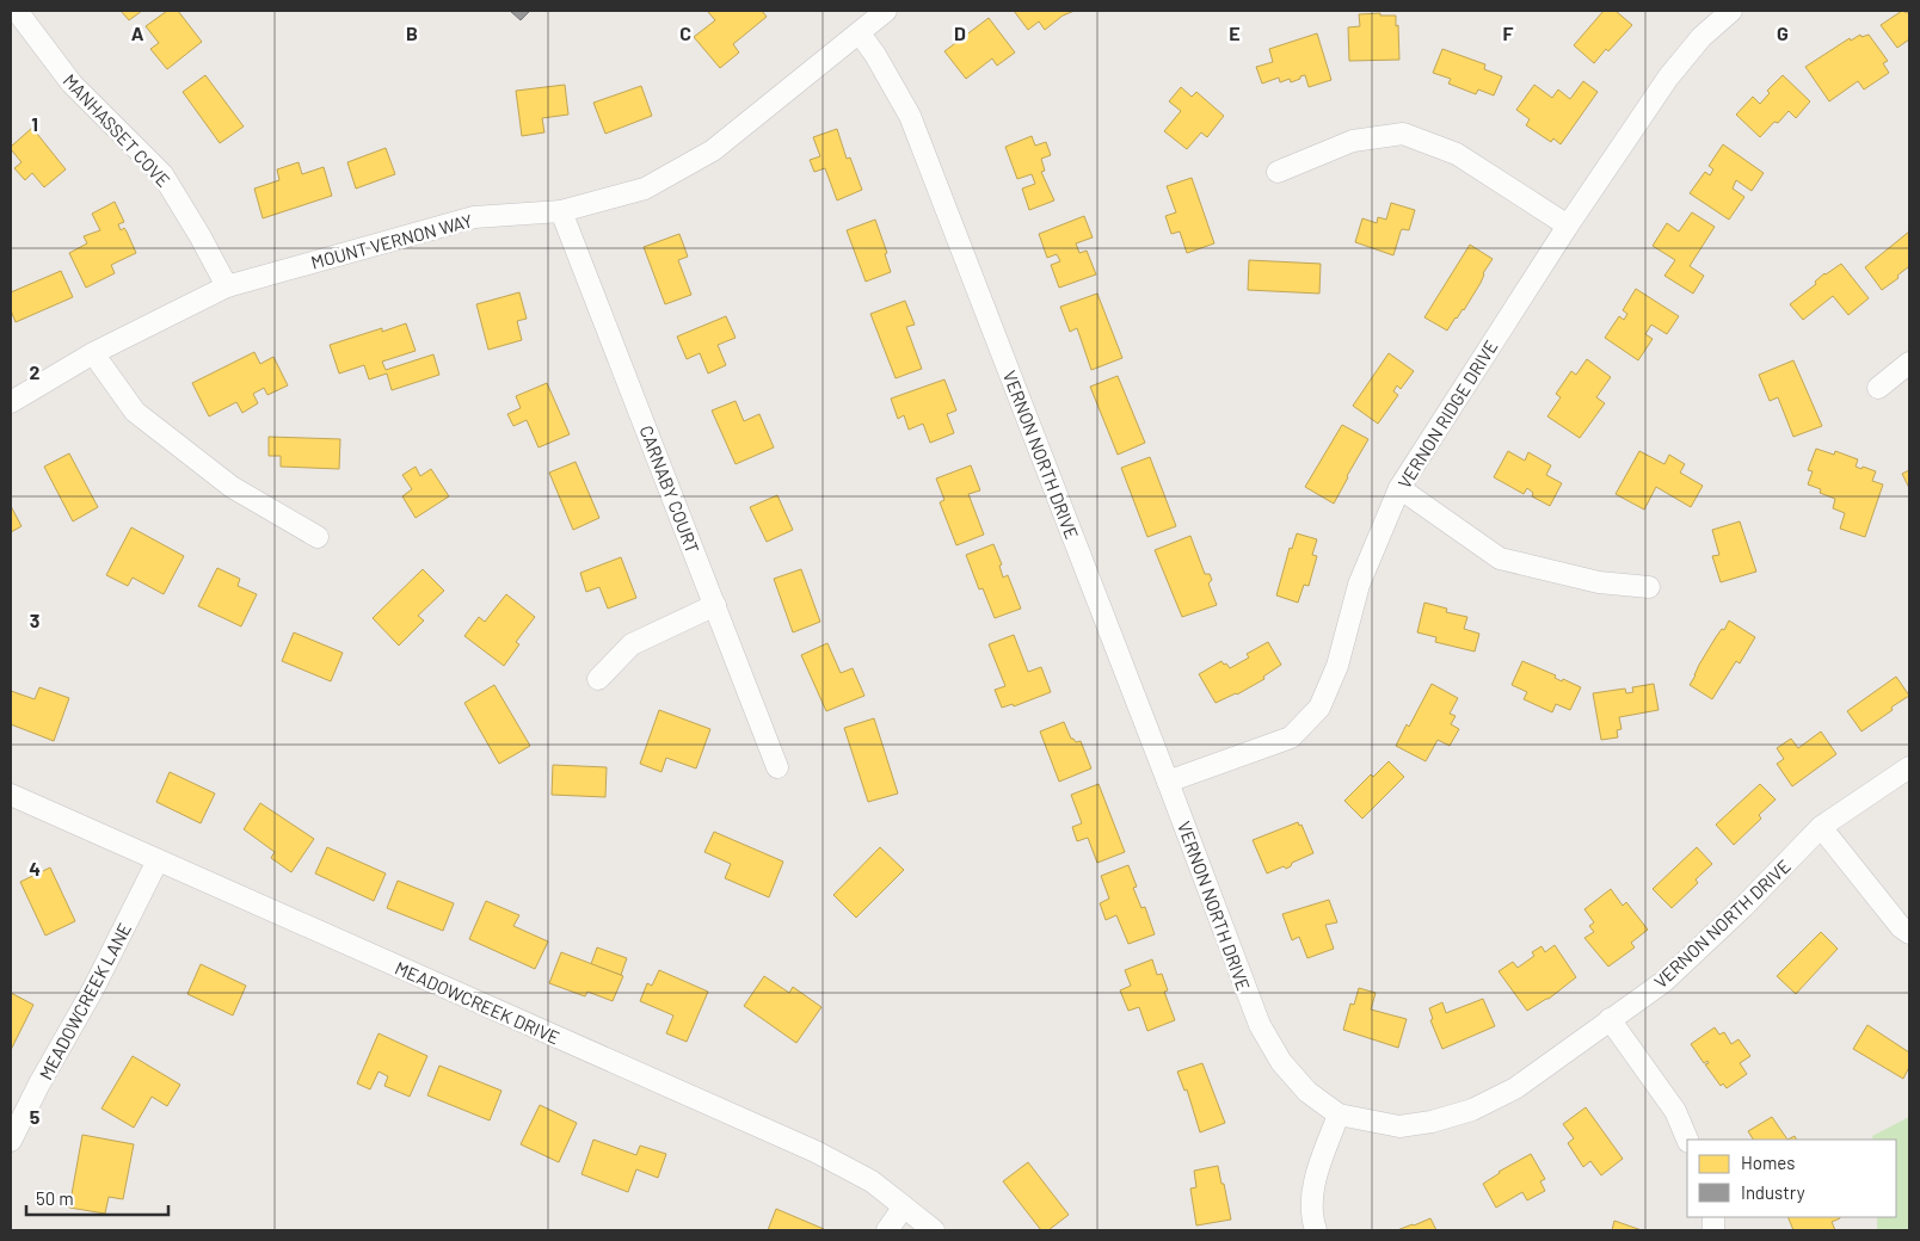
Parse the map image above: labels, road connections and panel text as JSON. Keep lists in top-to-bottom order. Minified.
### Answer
{"streets":{"street":["MANHASSET COVE","MOUNT VERNON WAY","VERNON RIDGE DRIVE","VERNON NORTH DRIVE","CARNABY COURT","MEADOWCREEK LANE","MEADOWCREEK DRIVE"]},"crossings":[["MANHASSET COVE","MOUNT VERNON WAY"],["MOUNT VERNON WAY","VERNON NORTH DRIVE"],["MOUNT VERNON WAY","CARNABY COURT"],["VERNON RIDGE DRIVE","VERNON NORTH DRIVE"],["MEADOWCREEK LANE","MEADOWCREEK DRIVE"]],"legend":["Homes","Industry"],"scale_bar":"50 m","grid":{"columns":["A","B","C","D","E","F","G"],"rows":["1","2","3","4","5"]}}
